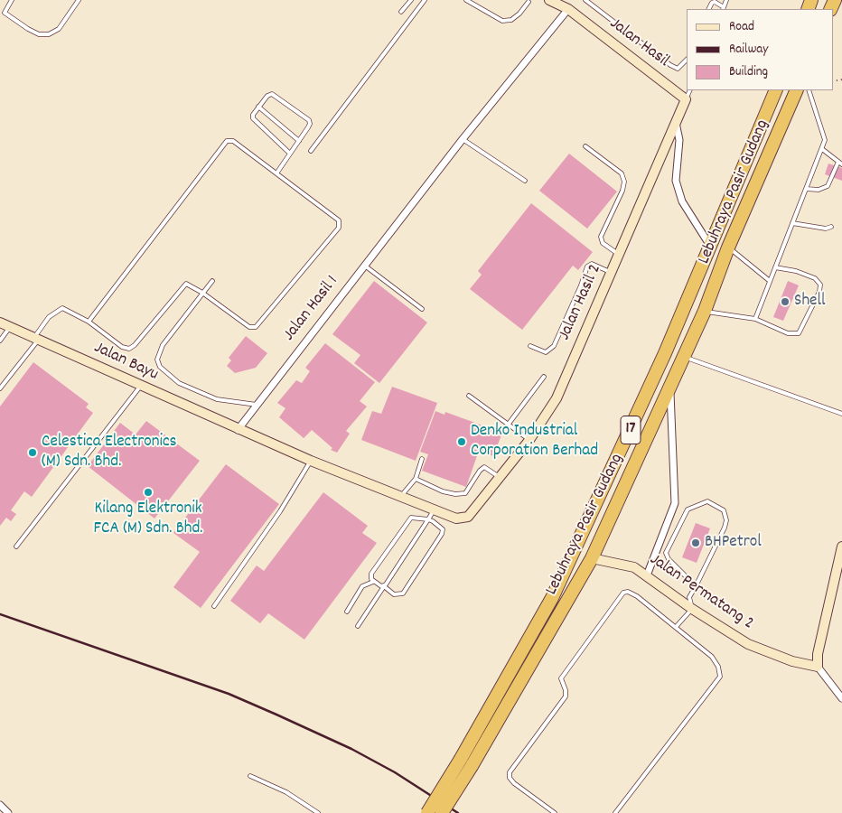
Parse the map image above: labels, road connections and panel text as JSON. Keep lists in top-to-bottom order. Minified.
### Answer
{"streets":{"highway":["Lebuhraya Pasir Gudang","17"],"street":["Jalan Hasil","Jalan Hasil 2","Jalan Hasil 1","Jalan Bayu","Jalan Permatang 2"]},"crossings":[["Jalan Hasil","Jalan Hasil 2"],["Jalan Hasil","Jalan Hasil 1"],["Lebuhraya Pasir Gudang","Jalan Permatang 2"],["Jalan Hasil 1","Jalan Bayu"]],"places":["Shell","Denko Industrial Corporation Berhad","Celestica Electronics (M) Sdn. Bhd.","Kilang Elektronik FCA (M) Sdn. Bhd.","BHPetrol"],"legend":["Road","Railway","Building"]}
